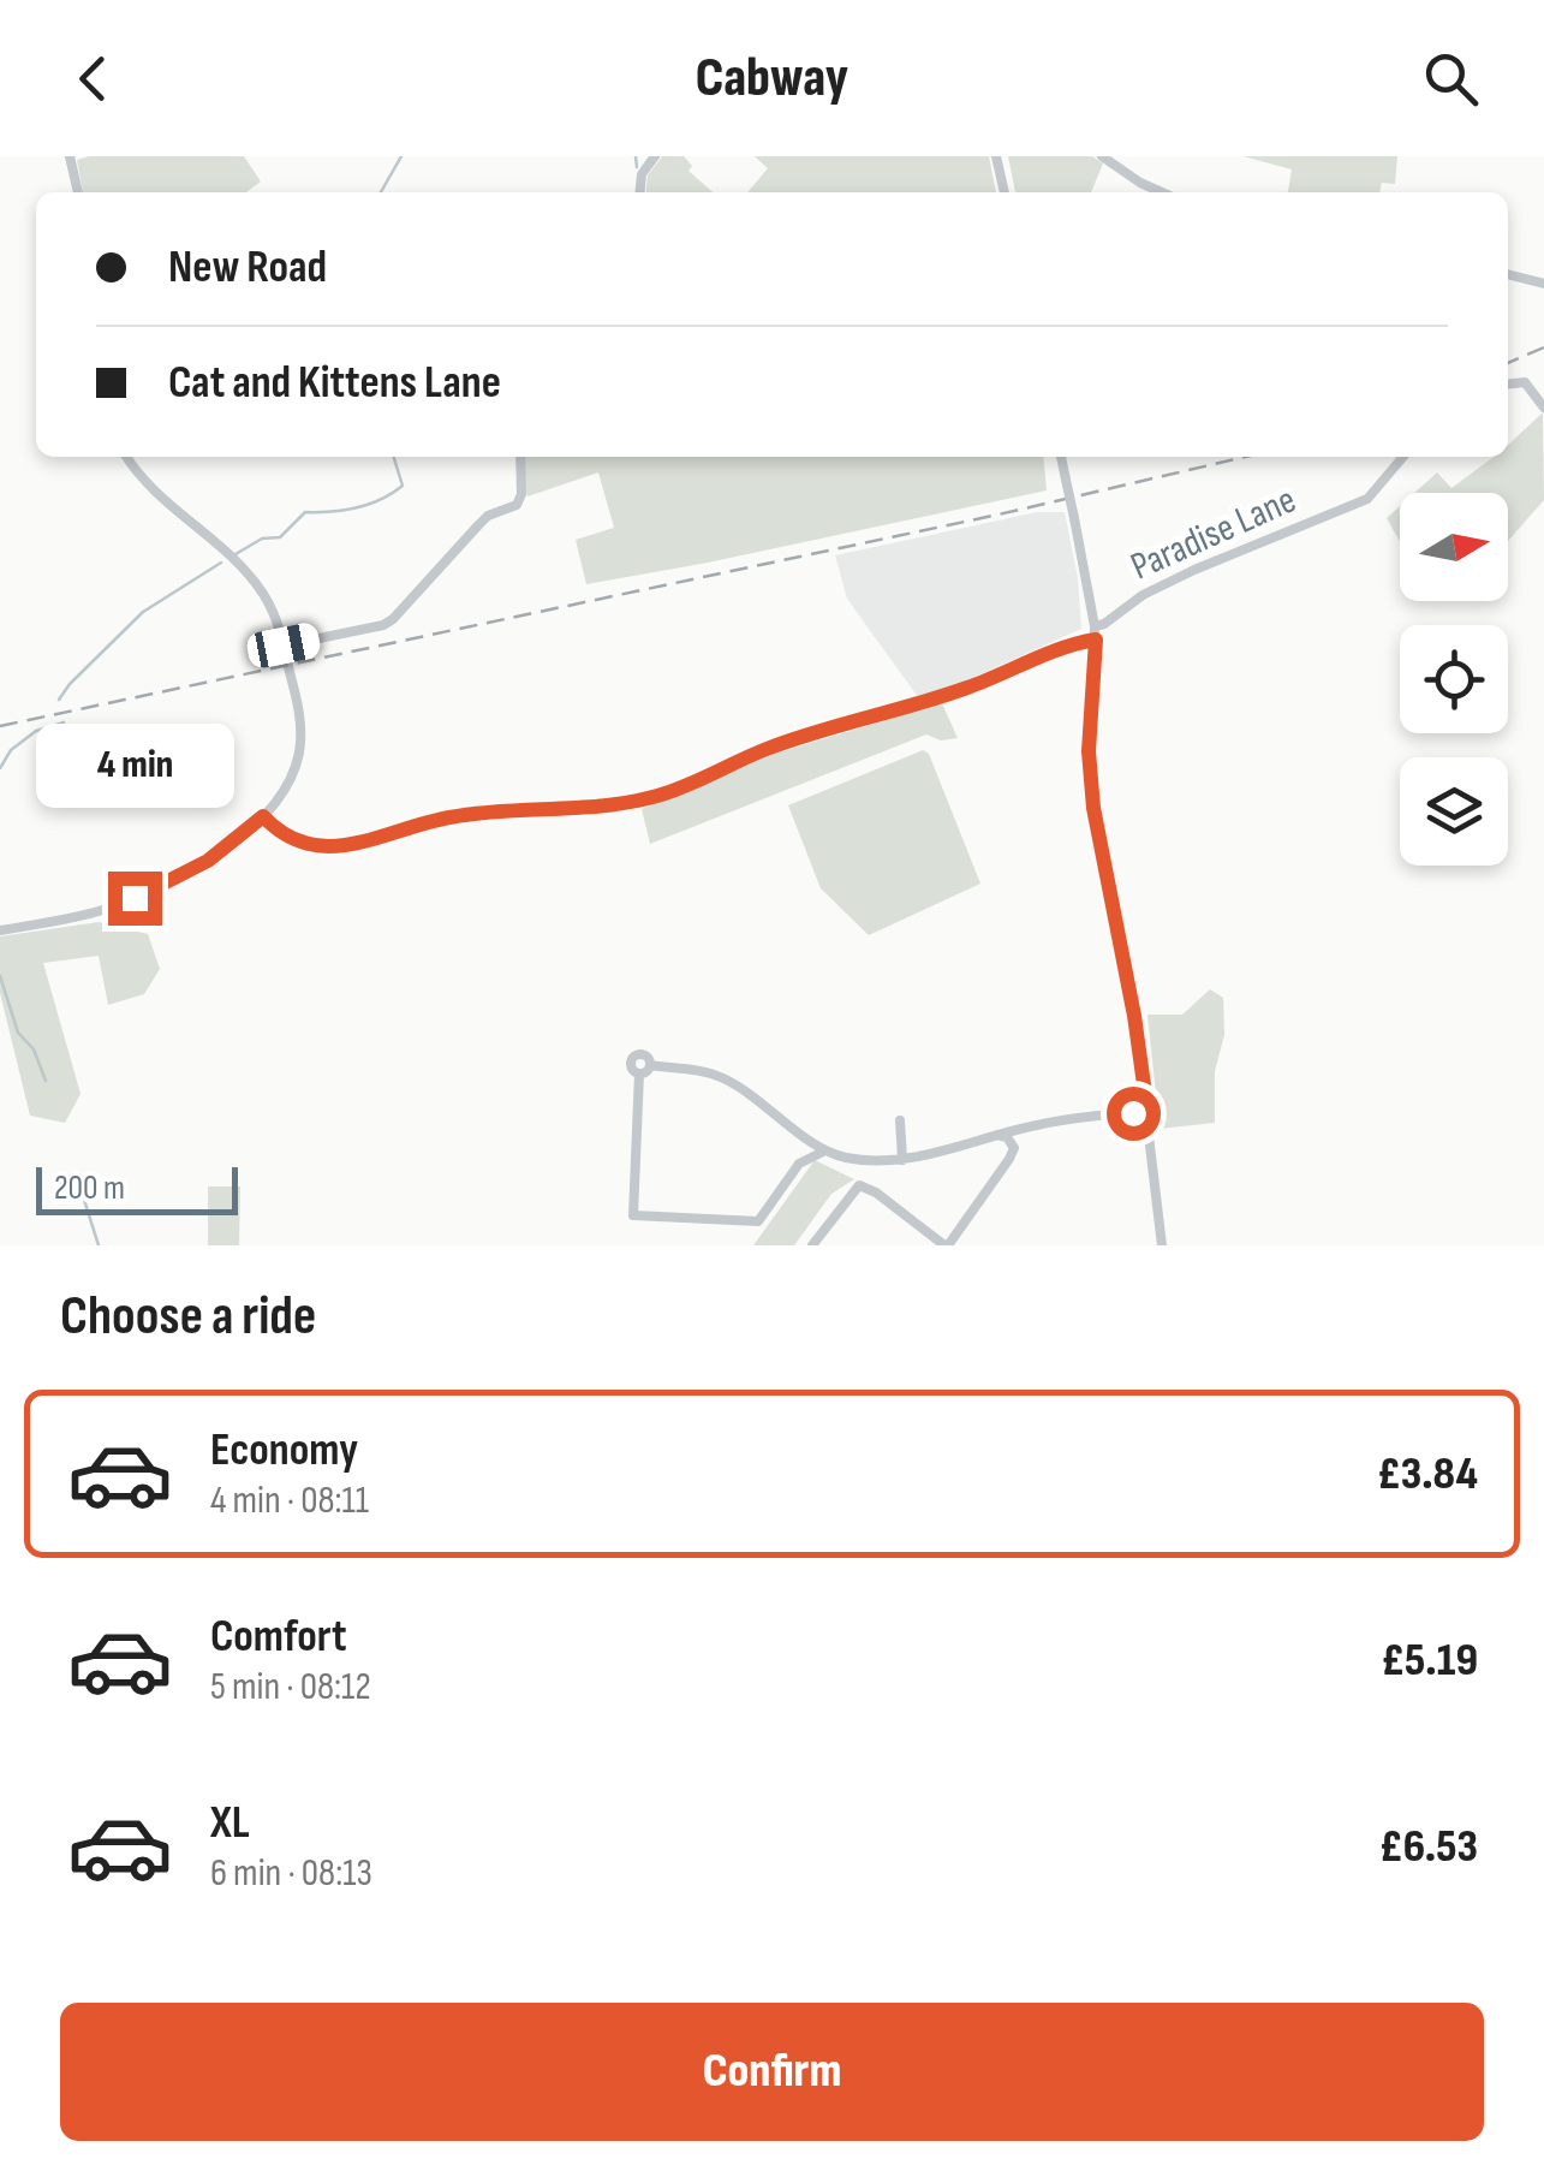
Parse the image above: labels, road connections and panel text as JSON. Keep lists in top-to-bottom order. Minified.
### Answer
{"streets":{"street":["Paradise Lane"]},"scale_bar":"200 m","north":"right","page":{"header":"Cabway","banner":["New Road","Cat and Kittens Lane"],"bubble":"4 min","scale":"200 m","heading":"Choose a ride","list":[{"name":"Economy","note":"4 min · 08:11","value":"£3.84"},{"name":"Comfort","note":"5 min · 08:12","value":"£5.19"},{"name":"XL","note":"6 min · 08:13","value":"£6.53"}],"buttons":"Confirm"}}
